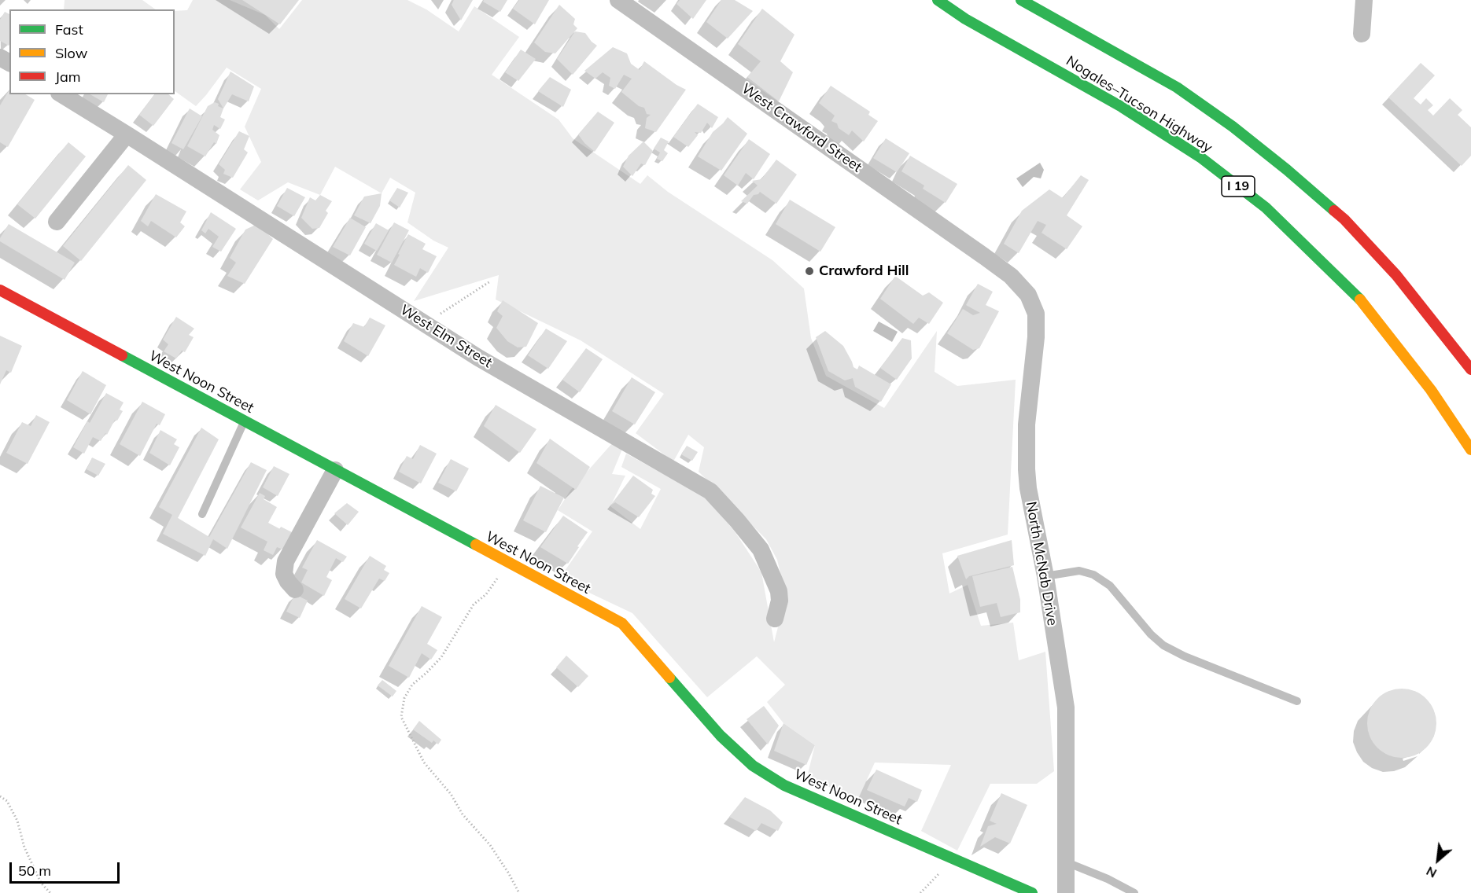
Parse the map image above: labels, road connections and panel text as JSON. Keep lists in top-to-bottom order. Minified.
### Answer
{"streets":{"main road":["Nogales–Tucson Highway","I 19","West Noon Street"],"street":["West Crawford Street","West Elm Street","North McNab Drive"]},"crossings":[["West Crawford Street","North McNab Drive"]],"places":["Crawford Hill"],"legend":["Fast","Slow","Jam"],"scale_bar":"50 m","north":"bottom left"}
